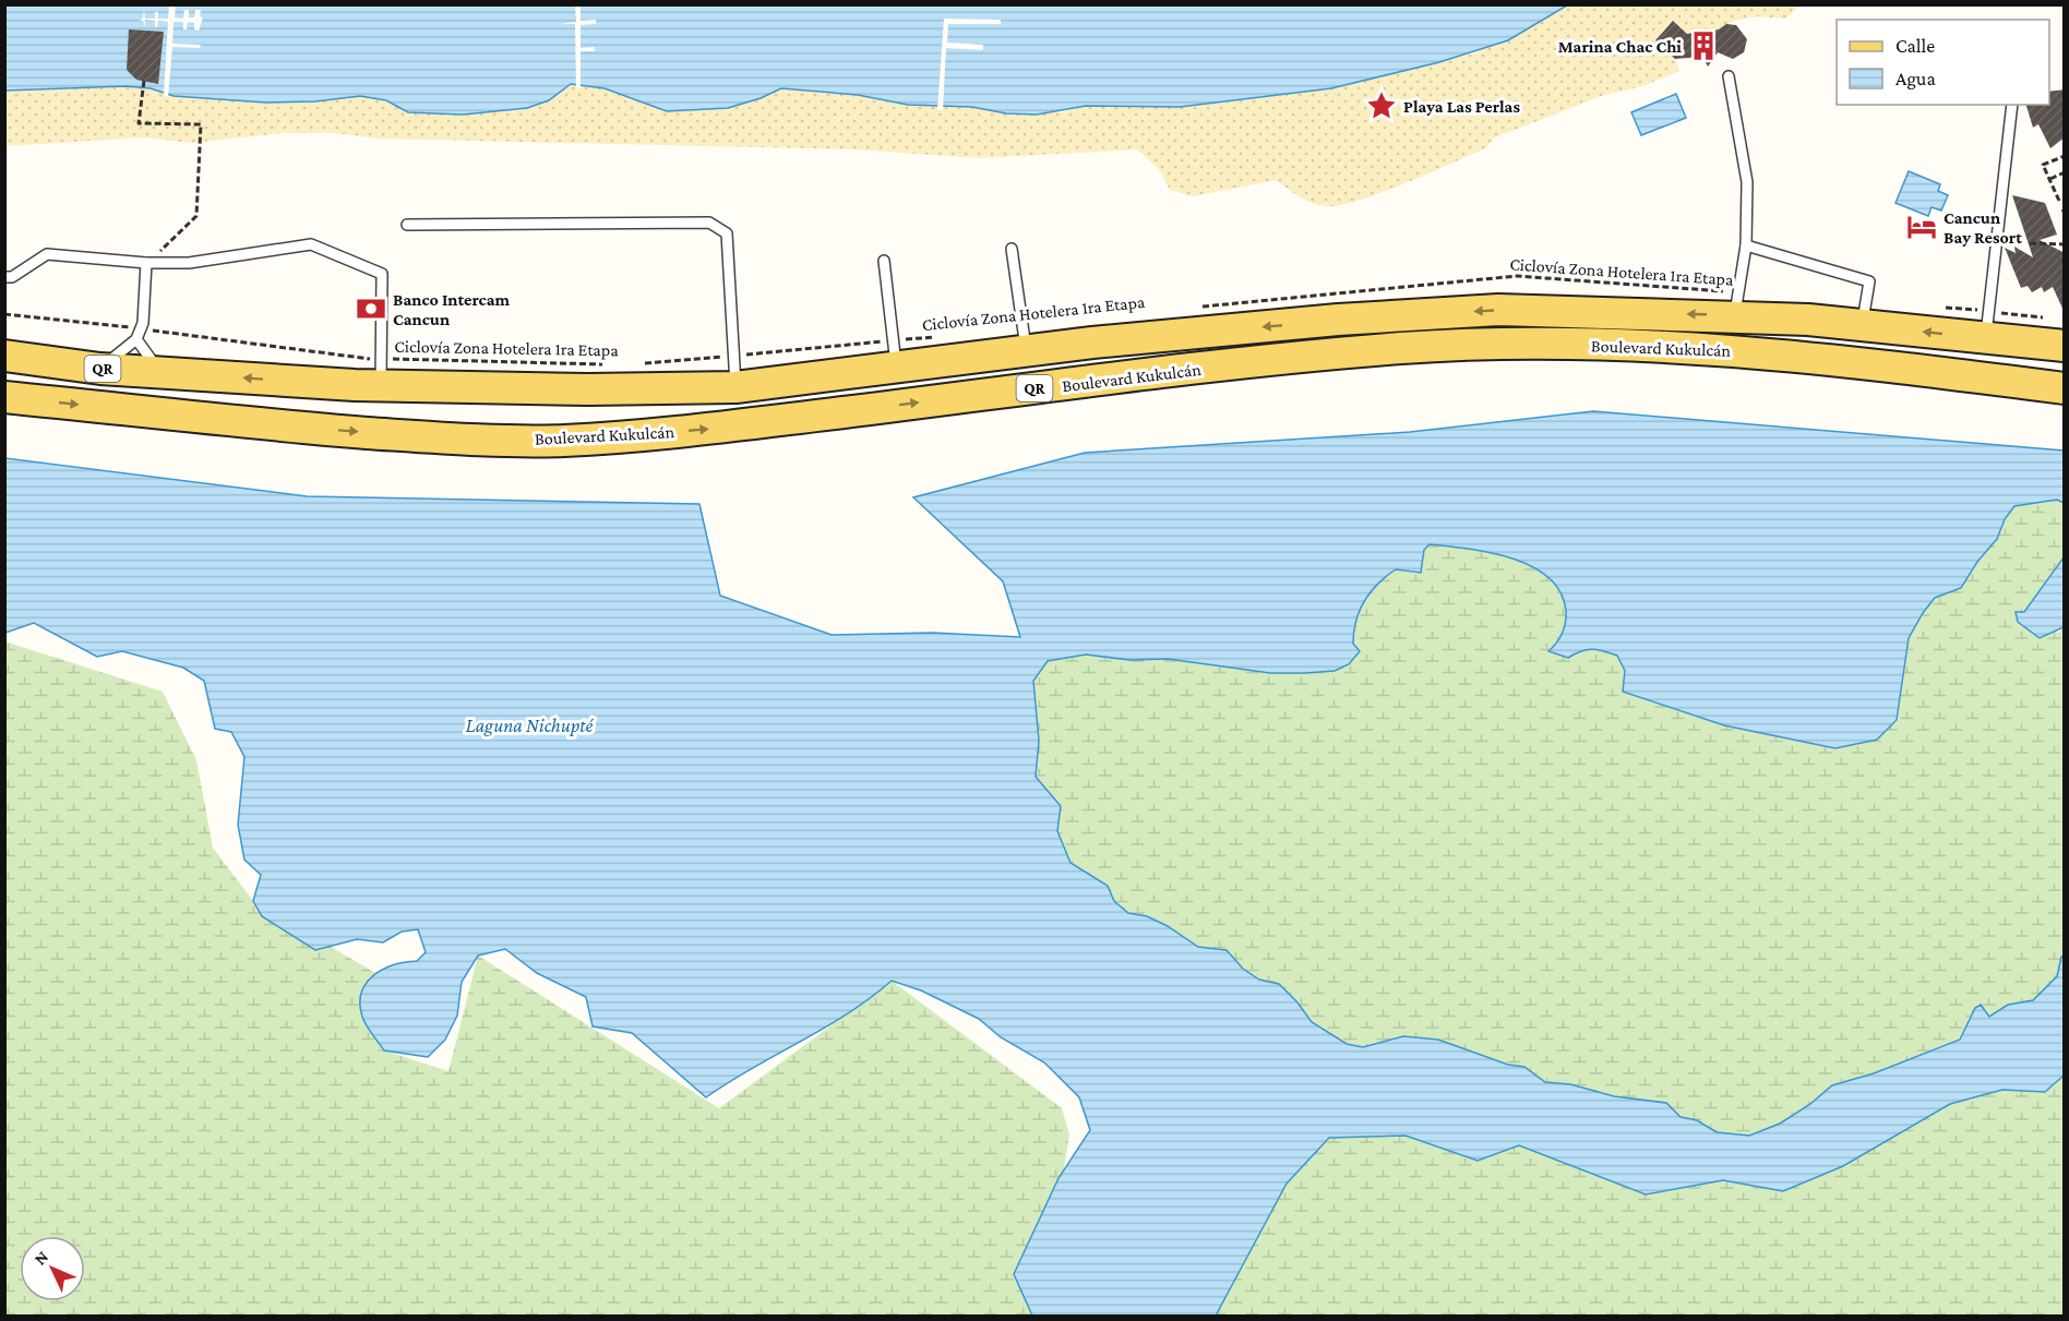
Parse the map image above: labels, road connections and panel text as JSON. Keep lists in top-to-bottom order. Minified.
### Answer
{"streets":{"main road":["Boulevard Kukulcán","QR"],"path":["Ciclovía Zona Hotelera 1ra Etapa"]},"crossings":[["Ciclovía Zona Hotelera 1ra Etapa","Boulevard Kukulcán"]],"water":["Laguna Nichupté"],"places":{"building":["Marina Chac Chi"],"place":["Playa Las Perlas"],"hotel":["Cancun Bay Resort"],"bank":["Banco Intercam Cancun"]},"legend":["Calle","Agua"],"north":"top left"}
